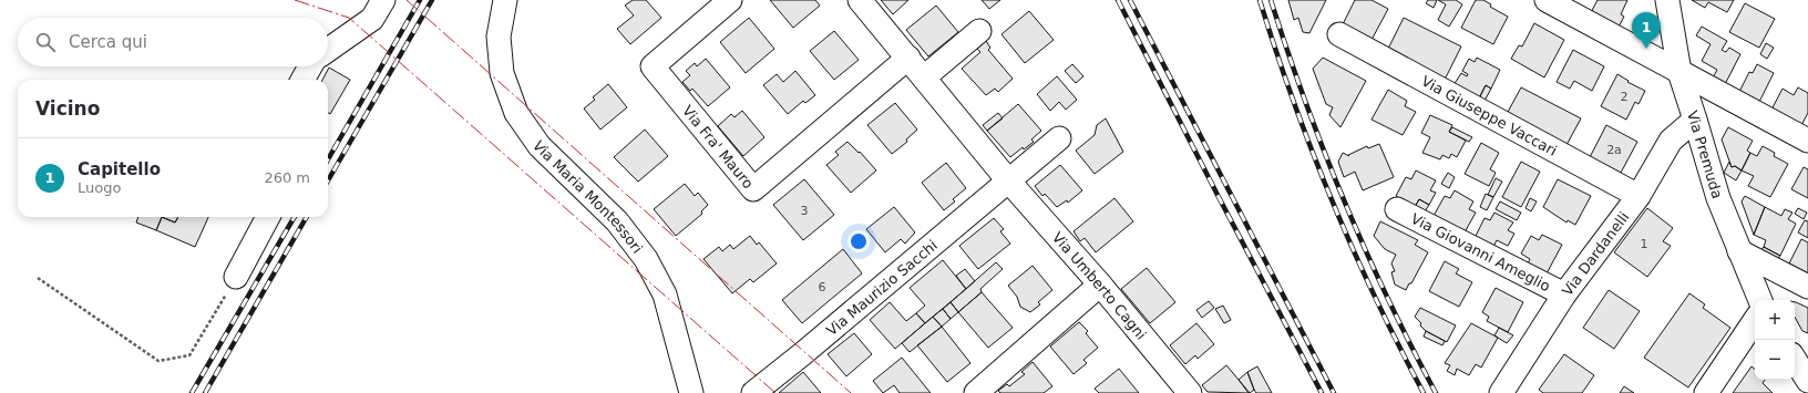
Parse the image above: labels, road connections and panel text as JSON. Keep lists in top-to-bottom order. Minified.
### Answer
{"streets":{"street":["Via Giuseppe Vaccari","Via Fra' Mauro","Via Premuda","Via Maria Montessori","Via Giovanni Ameglio","Via Dardanelli","Via Umberto Cagni","Via Maurizio Sacchi"]},"crossings":[["Via Giuseppe Vaccari","Via Dardanelli"],["Via Fra' Mauro","Via Umberto Cagni"],["Via Premuda","Via Dardanelli"],["Via Giovanni Ameglio","Via Dardanelli"],["Via Umberto Cagni","Via Maurizio Sacchi"]],"house_numbers":["2","2a","3","1","6"],"page":{"pins":"1","search":"Cerca qui","heading":"Vicino","list":[{"mark":"1","name":"Capitello","note":"Luogo","value":"260 m"}],"map_buttons":["+","−"]}}
